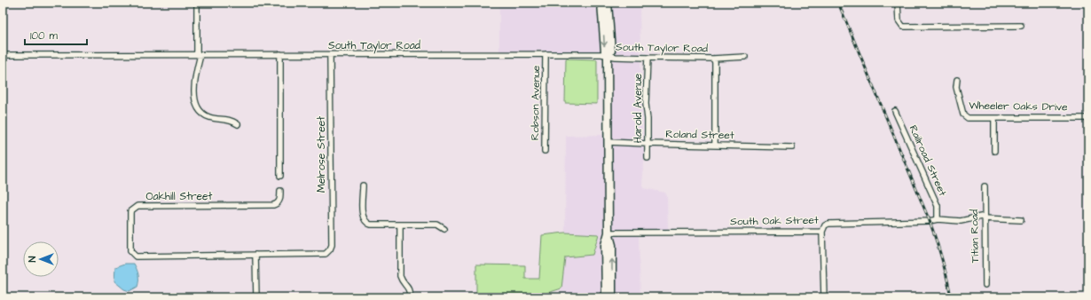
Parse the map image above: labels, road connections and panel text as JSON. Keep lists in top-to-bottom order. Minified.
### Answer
{"streets":{"street":["South Taylor Road","Robson Avenue","Wheeler Oaks Drive","Harold Avenue","Roland Street","Melrose Street","Railroad Street","Oakhill Street","South Oak Street","Titian Road"]},"crossings":[["South Taylor Road","Robson Avenue"],["South Taylor Road","Harold Avenue"],["South Taylor Road","Melrose Street"],["Harold Avenue","Roland Street"],["Melrose Street","Oakhill Street"],["Railroad Street","South Oak Street"],["South Oak Street","Titian Road"]],"scale_bar":"100 m","north":"left"}
